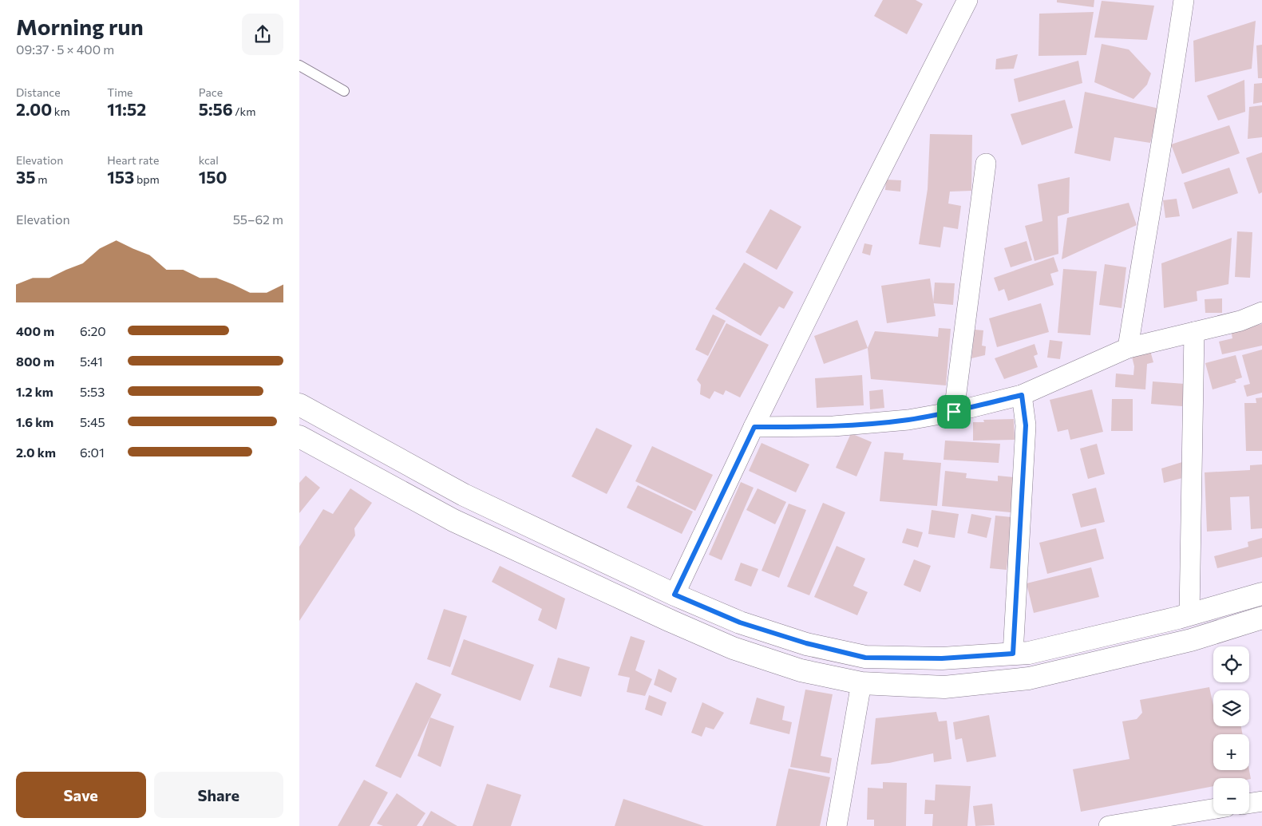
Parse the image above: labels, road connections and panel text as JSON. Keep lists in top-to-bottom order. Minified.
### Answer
{"page":{"heading":["Morning run","09:37 · 5 × 400 m"],"stats":[["Distance","2.00 km"],["Time","11:52"],["Pace","5:56 /km"],["Elevation","35 m"],["Heart rate","153 bpm"],["kcal","150"]],"chart":["Elevation","55–62 m"],"list":[{"name":"400 m","note":"6:20"},{"name":"800 m","note":"5:41"},{"name":"1.2 km","note":"5:53"},{"name":"1.6 km","note":"5:45"},{"name":"2.0 km","note":"6:01"}],"map_buttons":["+","−"],"buttons":["Save","Share"]}}
